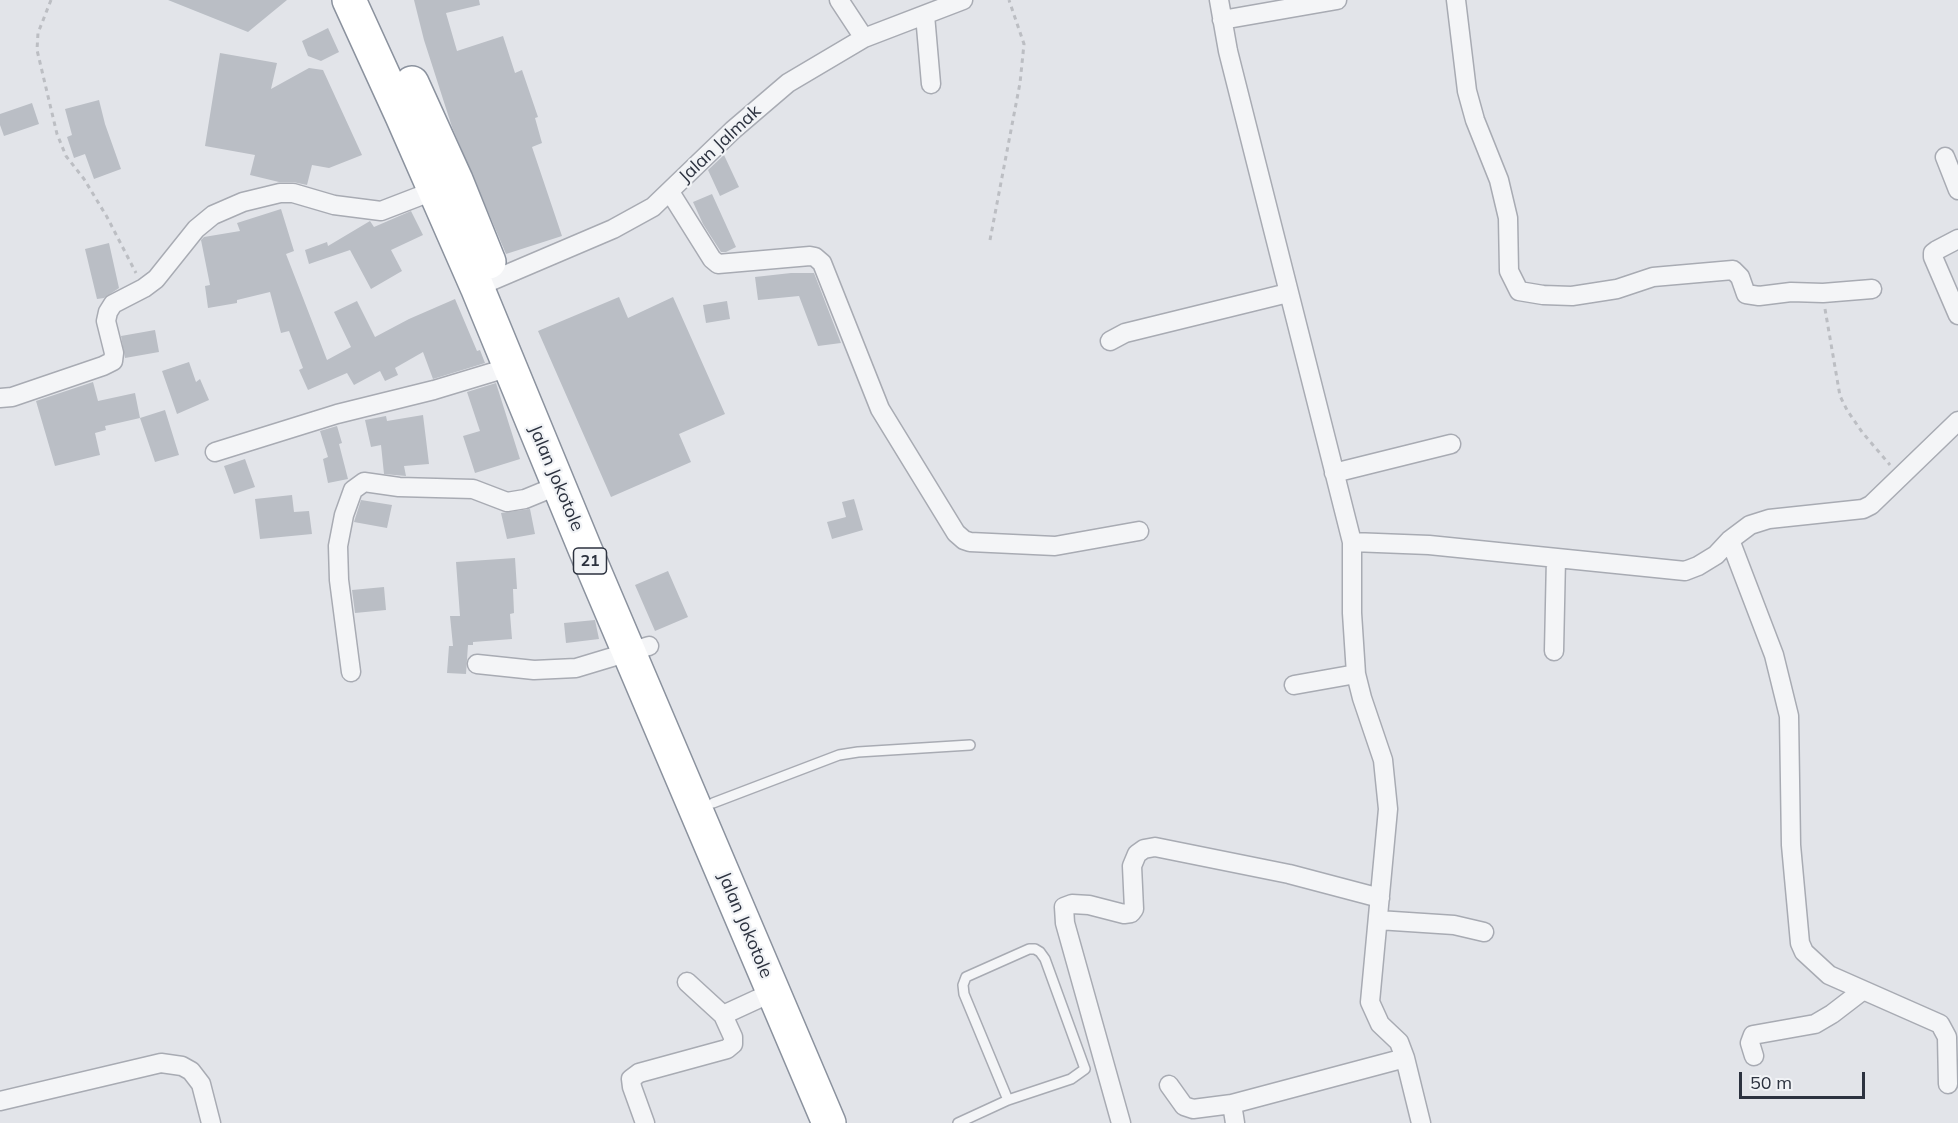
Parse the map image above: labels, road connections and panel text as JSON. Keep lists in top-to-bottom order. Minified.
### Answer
{"streets":{"highway":["Jalan Jokotole","21"],"street":["Jalan Jalmak"]},"crossings":[["Jalan Jalmak","Jalan Jokotole"]],"scale_bar":"50 m"}
